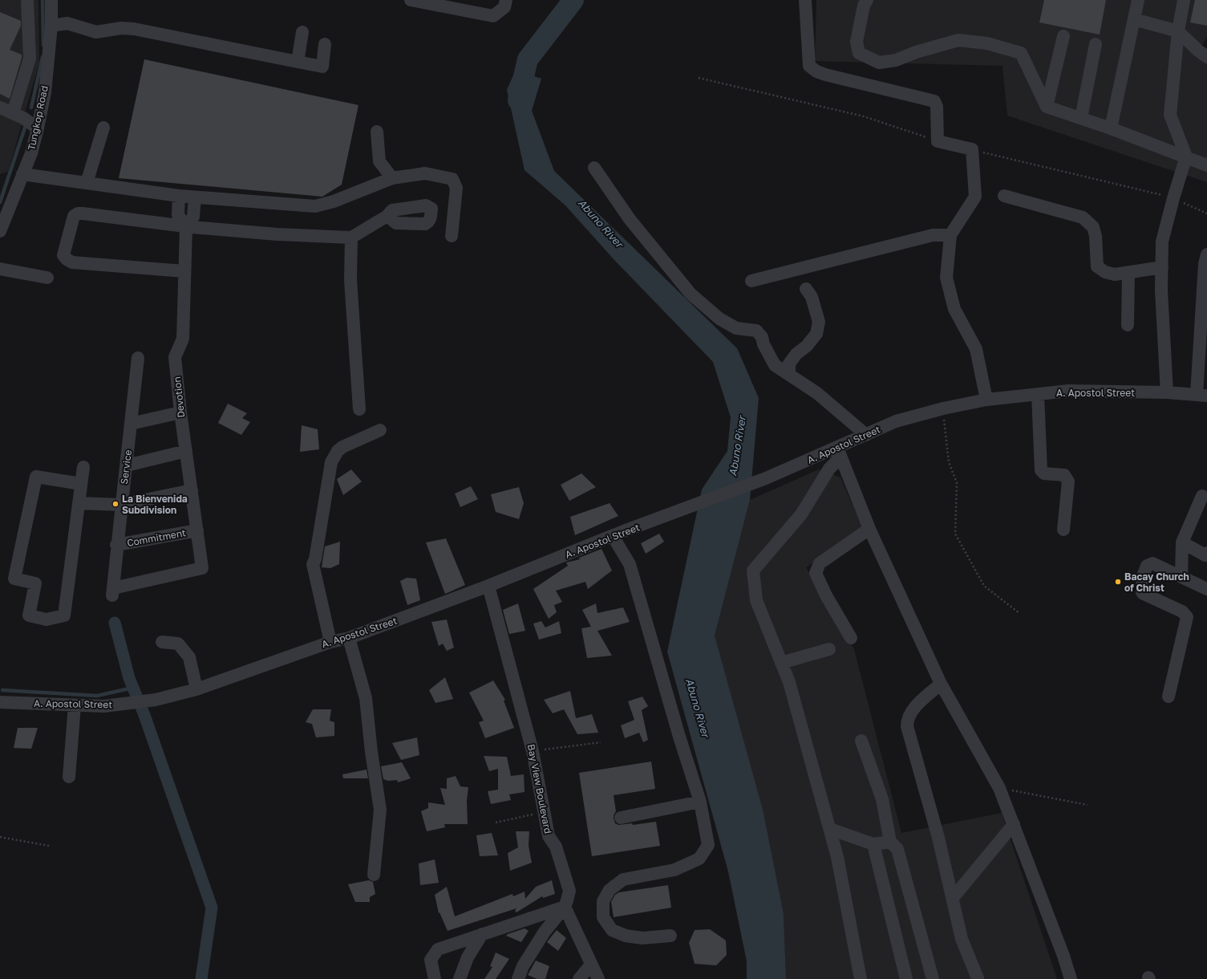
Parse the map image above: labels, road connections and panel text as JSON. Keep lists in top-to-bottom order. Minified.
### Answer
{"streets":{"street":["Tungkop Road","A. Apostol Street","Devotion","Service","Commitment","Bay View Boulevard"]},"crossings":[["A. Apostol Street","Bay View Boulevard"],["Devotion","Service"],["Devotion","Commitment"],["Service","Commitment"]],"water":["Abuno River"],"places":["La Bienvenida Subdivision","Bacay Church of Christ"]}
